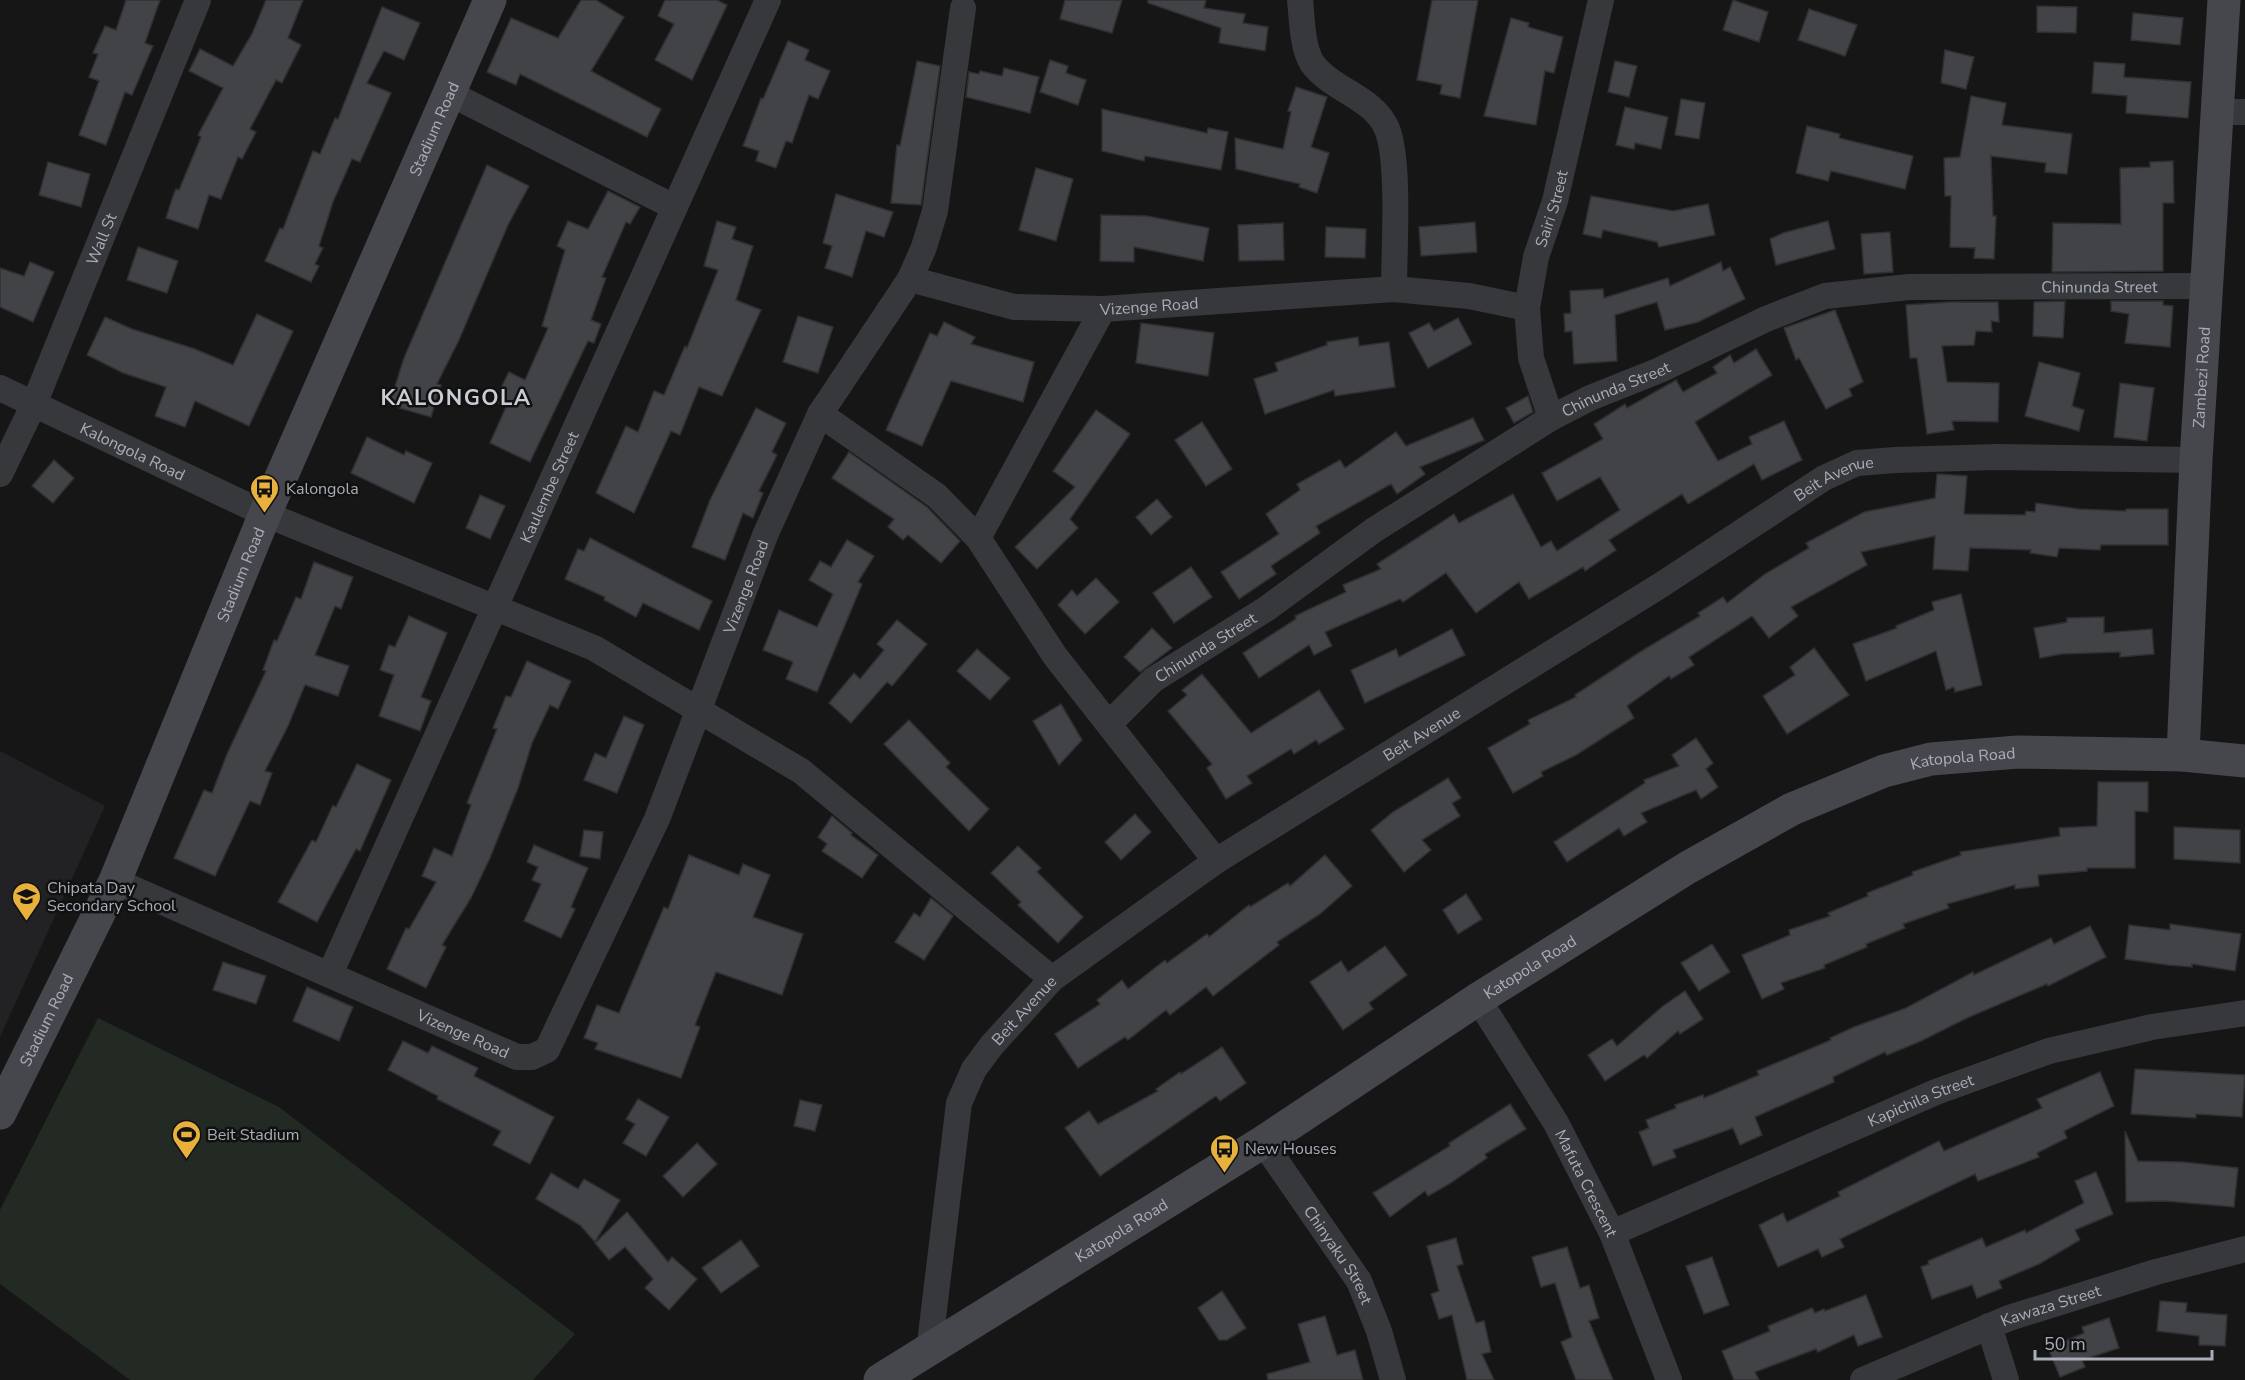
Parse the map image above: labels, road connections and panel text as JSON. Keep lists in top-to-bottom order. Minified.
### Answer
{"streets":{"street":["Stadium Road","Sairi Street","Wall St","Chinunda Street","Vizenge Road","Zambezi Road","Kalongola Road","Beit Avenue","Kaulembe Street","Katopola Road","Kapichila Street","Mafuta Crescent","Chinyaku Street","Kawaza Street"]},"crossings":[["Stadium Road","Vizenge Road"],["Stadium Road","Kalongola Road"],["Sairi Street","Chinunda Street"],["Sairi Street","Vizenge Road"],["Wall St","Kalongola Road"],["Chinunda Street","Zambezi Road"],["Vizenge Road","Kalongola Road"],["Vizenge Road","Kaulembe Street"],["Zambezi Road","Beit Avenue"],["Zambezi Road","Katopola Road"],["Kalongola Road","Beit Avenue"],["Kalongola Road","Kaulembe Street"],["Beit Avenue","Katopola Road"],["Katopola Road","Mafuta Crescent"],["Katopola Road","Chinyaku Street"],["Kapichila Street","Mafuta Crescent"]],"districts":["KALONGOLA"],"places":{"bus stop":["Kalongola","New Houses"],"school or university":["Chipata Day Secondary School"],"sports":["Beit Stadium"]},"scale_bar":"50 m"}
